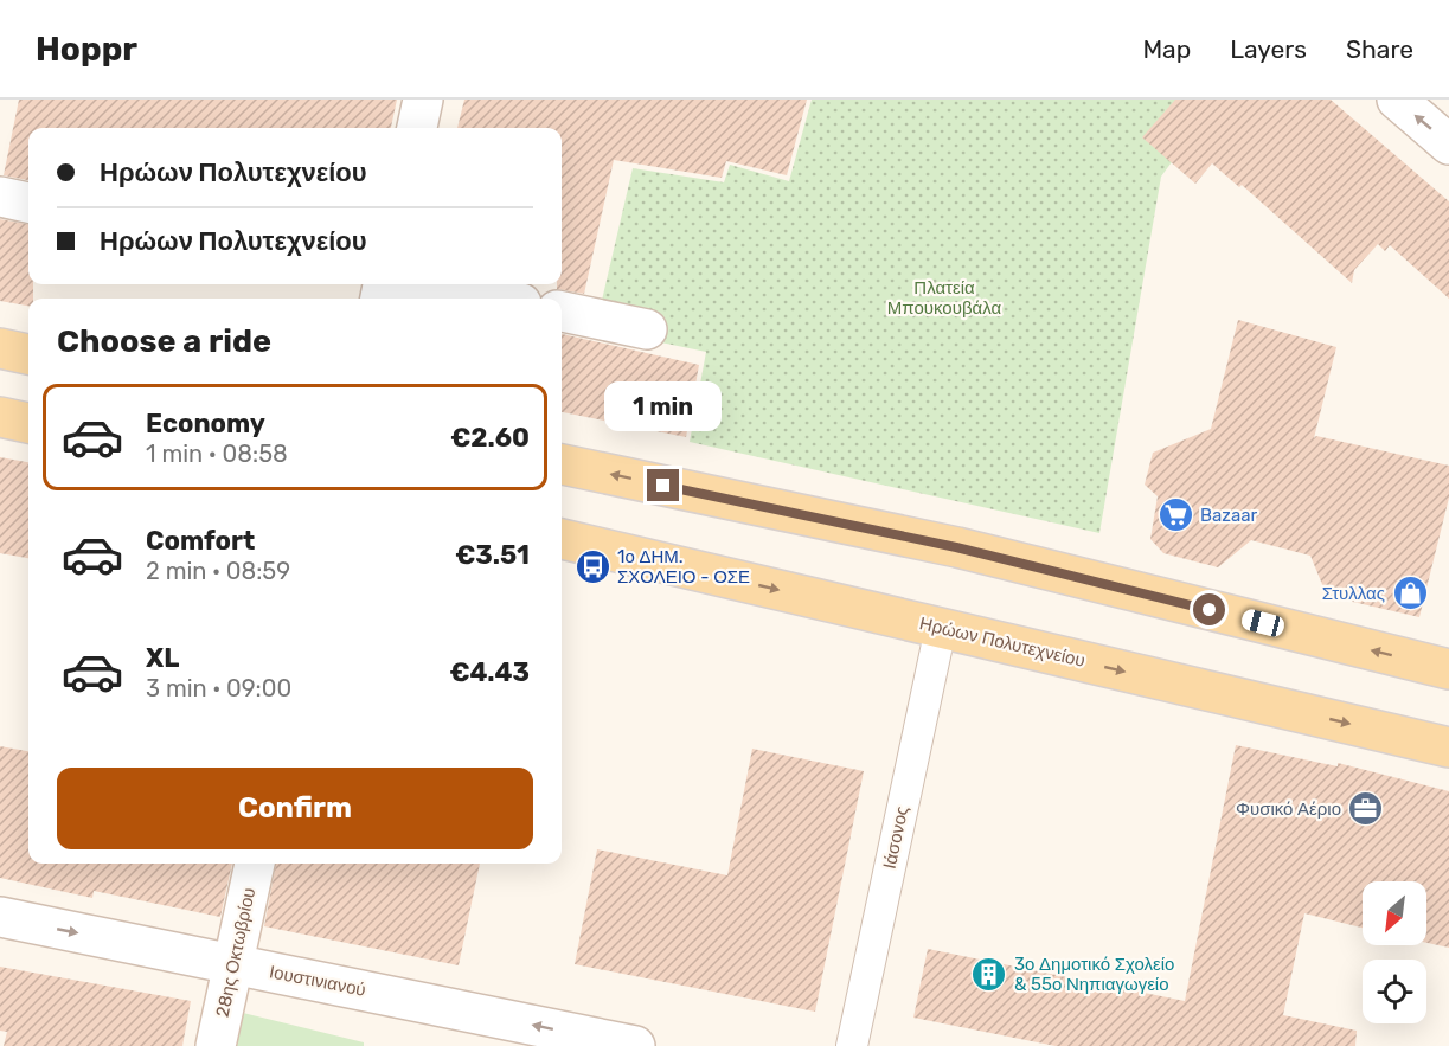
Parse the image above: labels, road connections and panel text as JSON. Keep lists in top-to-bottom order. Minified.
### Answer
{"streets":{"main road":["Ηρώων Πολυτεχνείου"],"street":["Ιάσονος","28ης Οκτωβρίου","Ιουστινιανού"]},"crossings":[["Ηρώων Πολυτεχνείου","Ιάσονος"],["28ης Οκτωβρίου","Ιουστινιανού"]],"parks":["Πλατεία Μπουκουβάλα"],"places":{"supermarket":["Bazaar"],"bus stop":["1ο ΔΗΜ. ΣΧΟΛΕΙΟ - ΟΣΕ"],"shop":["Στυλλας"],"office":["Φυσικό Αέριο"],"building":["3ο Δημοτικό Σχολείο & 55ο Νηπιαγωγείο"]},"north":"bottom left","page":{"header":"Hoppr","nav":["Map","Layers","Share"],"banner":["Ηρώων Πολυτεχνείου","Ηρώων Πολυτεχνείου"],"heading":"Choose a ride","bubble":"1 min","list":[{"name":"Economy","note":"1 min · 08:58","value":"€2.60"},{"name":"Comfort","note":"2 min · 08:59","value":"€3.51"},{"name":"XL","note":"3 min · 09:00","value":"€4.43"}],"buttons":"Confirm"}}
